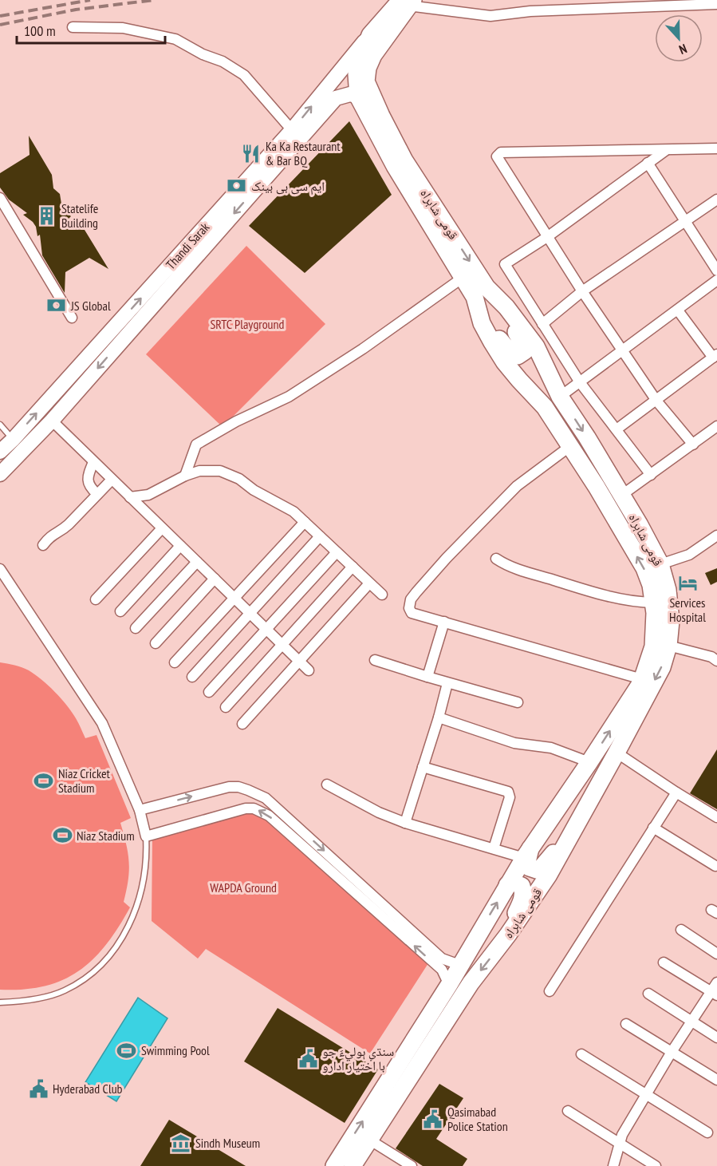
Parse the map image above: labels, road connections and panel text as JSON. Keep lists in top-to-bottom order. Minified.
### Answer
{"streets":{"highway":["قومی شاہراہ"],"main road":["Thandi Sarak"]},"crossings":[["قومی شاہراہ","Thandi Sarak"]],"parks":["SRTC Playground","WAPDA Ground"],"places":{"restaurant":["Ka Ka Restaurant & Bar BQ"],"bank":["ایم سی بی بینک","JS Global"],"building":["Statelife Building"],"hotel":["Services Hospital"],"sports":["Niaz Cricket Stadium","Niaz Stadium","Swimming Pool"],"public building":["سنڌي ٻوليءَ جو با اختيار ادارو","Hyderabad Club","Qasimabad Police Station"],"museum":["Sindh Museum"]},"scale_bar":"100 m","north":"bottom"}
